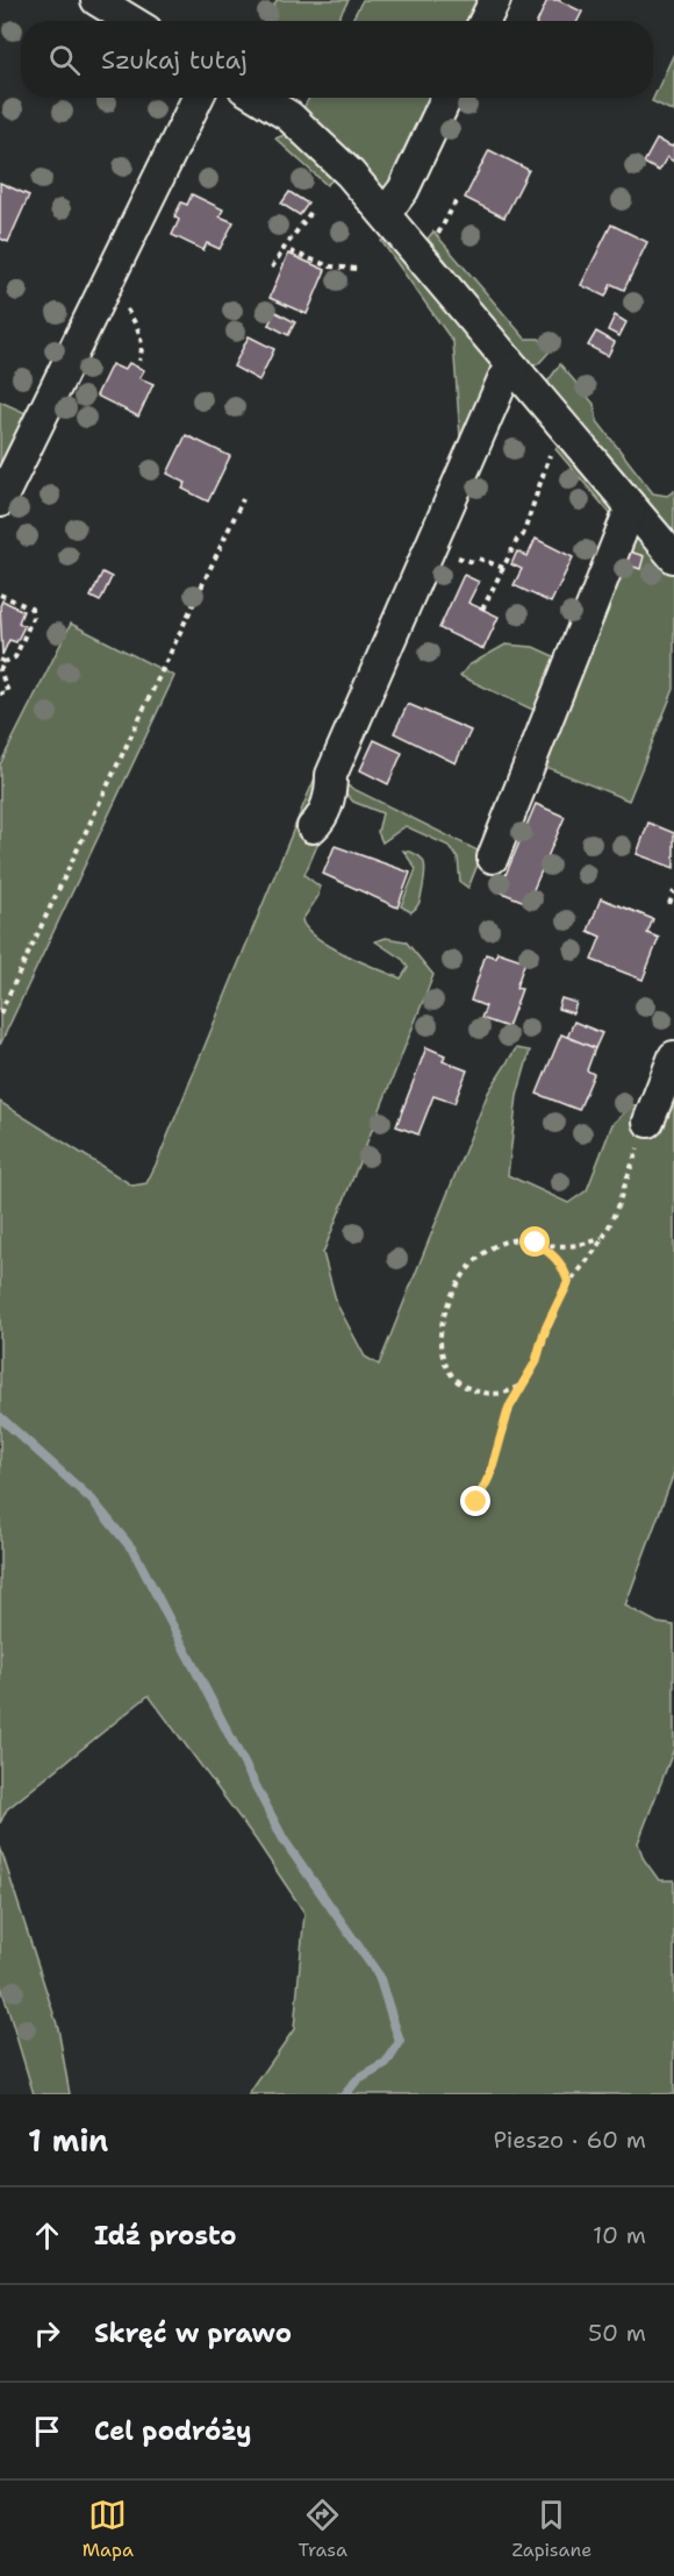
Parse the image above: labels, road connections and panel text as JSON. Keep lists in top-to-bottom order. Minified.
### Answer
{"page":{"search":"Szukaj tutaj","heading":["1 min","Pieszo · 60 m"],"list":[["Idź prosto","10 m"],["Skręć w prawo","50 m"],"Cel podróży"],"nav":["Mapa","Trasa","Zapisane"]}}
